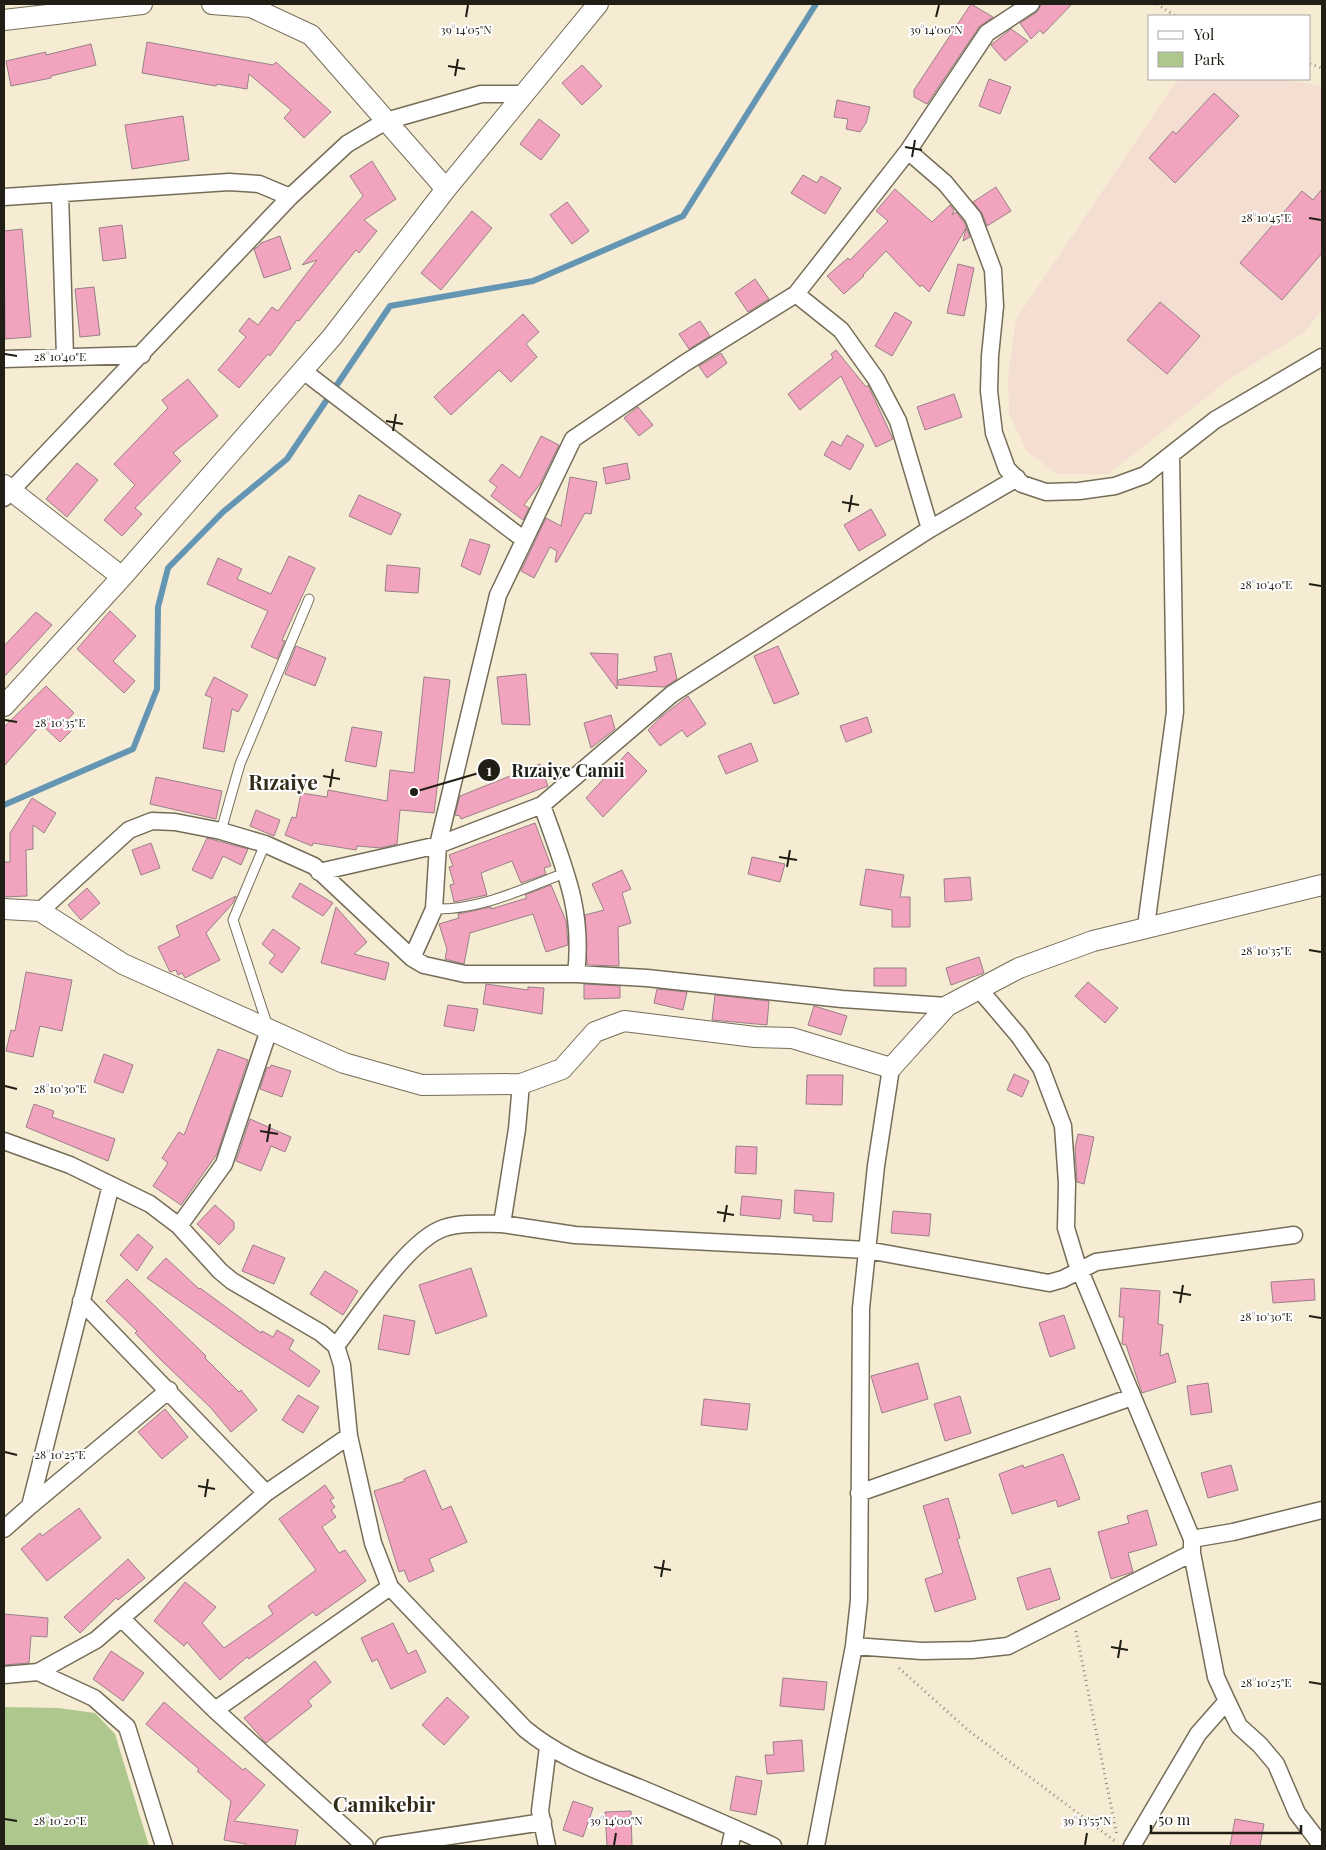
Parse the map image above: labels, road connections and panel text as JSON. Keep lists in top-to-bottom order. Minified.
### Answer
{"districts":["Rızaiye","Camikebir"],"places":["Rızaiye Camii"],"legend":["Yol","Park"],"scale_bar":"50 m","coordinates":["39°14'05\"N","39°14'00\"N","28°10'45\"E","28°10'40\"E","28°10'35\"E","28°10'30\"E","28°10'25\"E","39°13'55\"N","28°10'20\"E"]}
